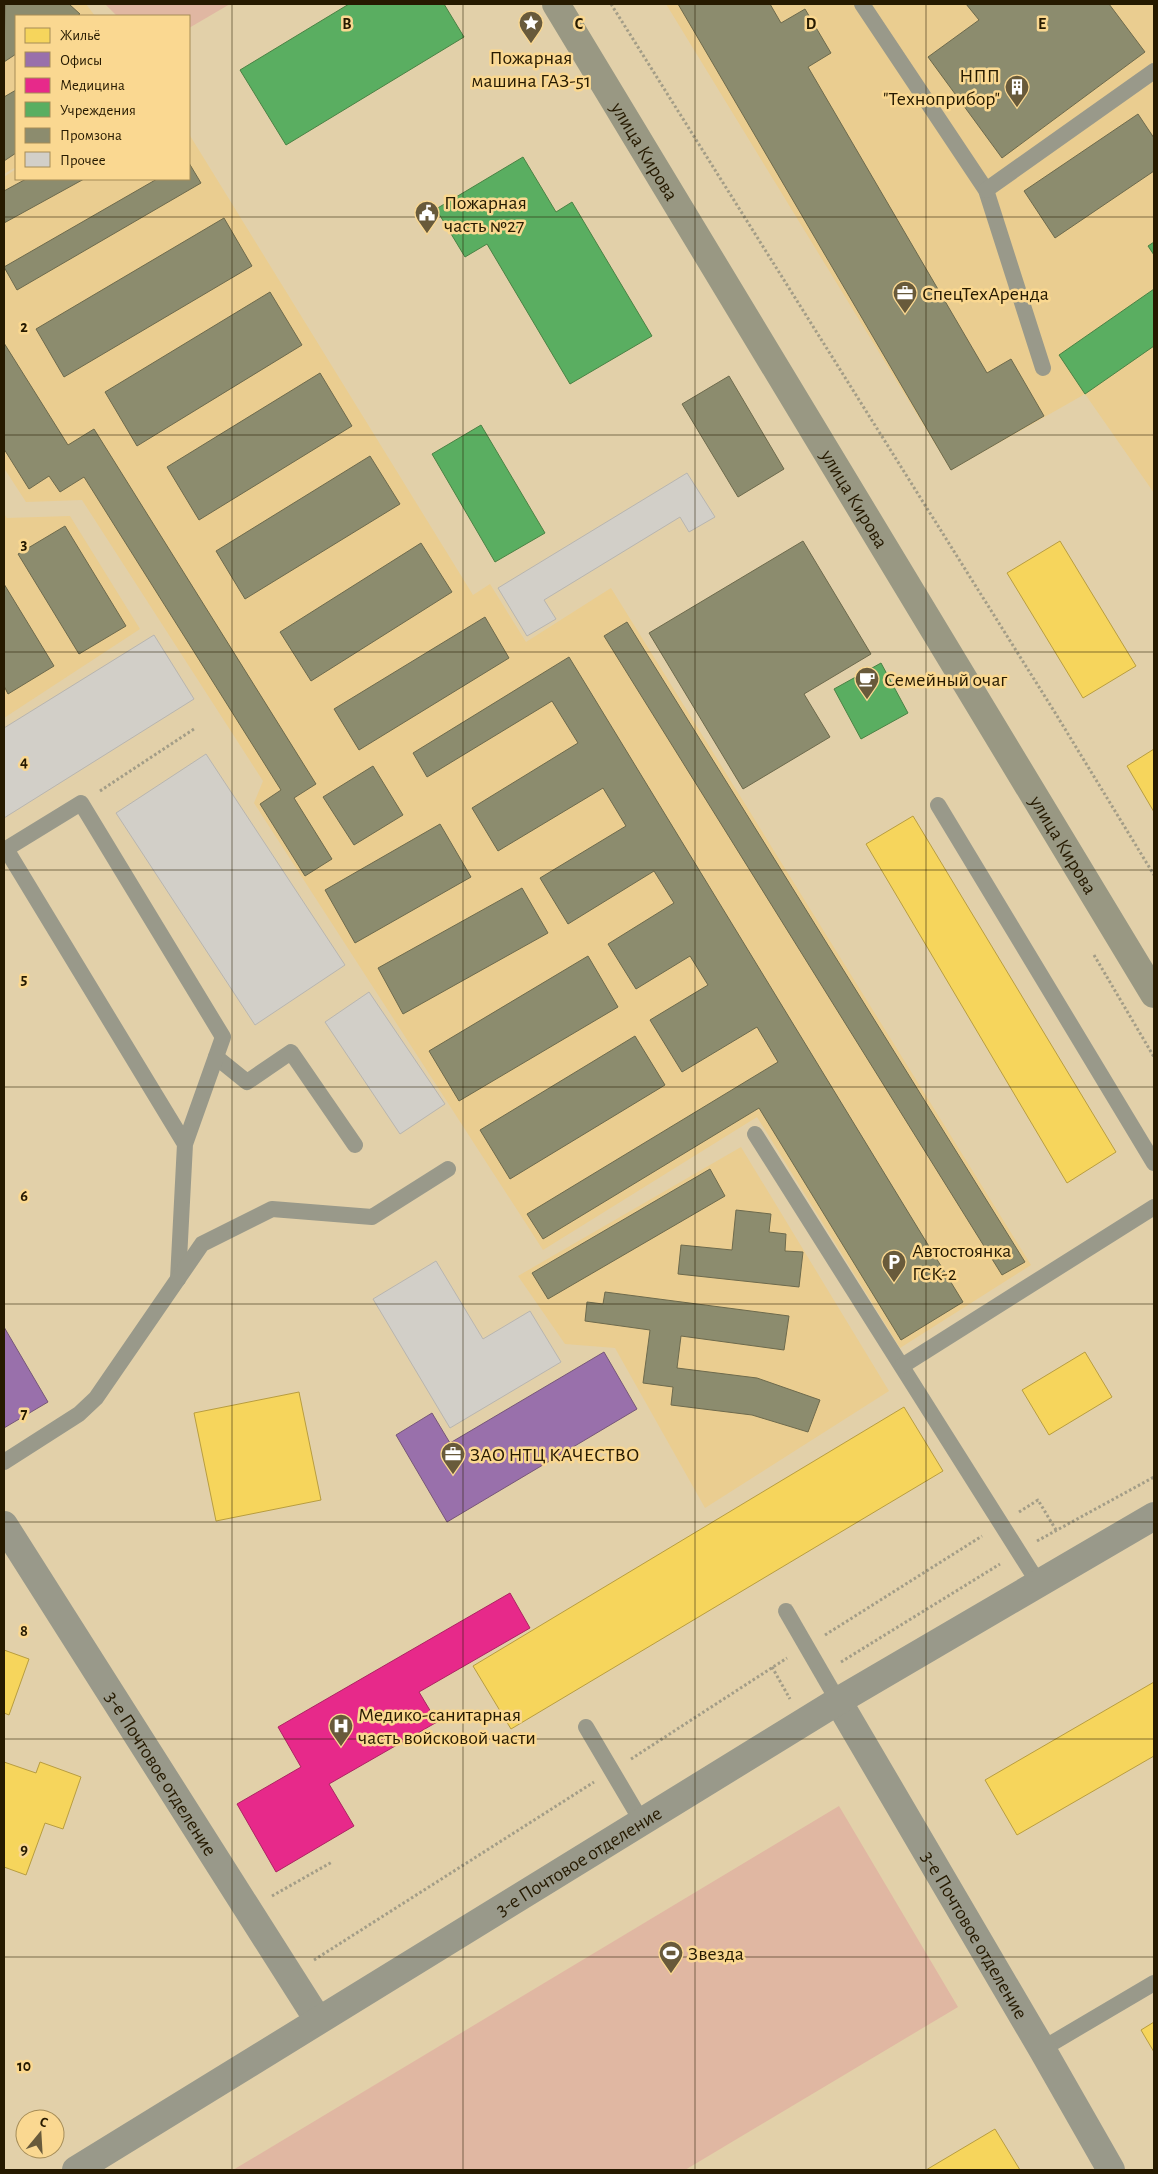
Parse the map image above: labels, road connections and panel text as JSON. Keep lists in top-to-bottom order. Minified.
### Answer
{"streets":{"main road":["улица Кирова"],"street":["3-е Почтовое отделение"]},"places":{"place":["Пожарная машина ГАЗ-51"],"building":["НПП \"Техноприбор\""],"public building":["Пожарная часть №27"],"office":["СпецТехАренда","ЗАО НТЦ КАЧЕСТВО"],"cafe":["Семейный очаг"],"parking":["Автостоянка ГСК-2"],"hospital":["Медико-санитарная часть войсковой части"],"sports":["Звезда"]},"legend":["Жильё","Офисы","Медицина","Учреждения","Промзона","Прочее"],"north":"top","grid":{"columns":["B","C","D","E"],"rows":["2","3","4","5","6","7","8","9","10"]}}
